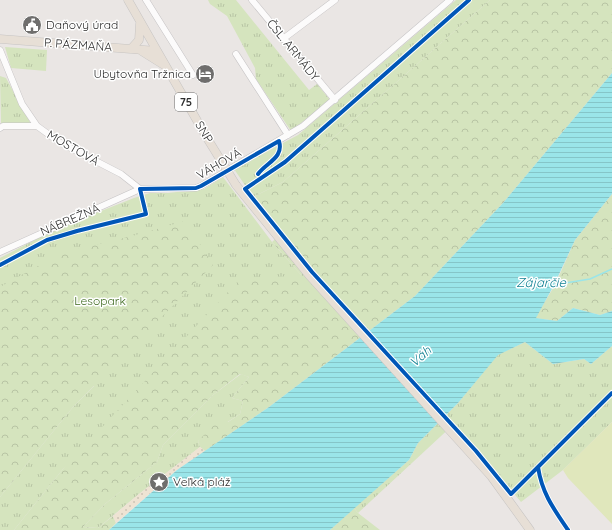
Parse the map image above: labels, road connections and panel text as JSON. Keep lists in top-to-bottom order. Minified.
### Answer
{"streets":{"main road":["P. PÁZMAŇA","75","SNP"],"street":["ČSL. ARMÁDY","MOSTOVÁ","VÁHOVÁ","NÁBREŽNÁ"]},"crossings":[["P. PÁZMAŇA","SNP"],["ČSL. ARMÁDY","VÁHOVÁ"],["MOSTOVÁ","VÁHOVÁ"],["MOSTOVÁ","NÁBREŽNÁ"],["VÁHOVÁ","NÁBREŽNÁ"]],"water":["Zájarčie","Váh"],"parks":["Lesopark"],"places":{"public building":["Daňový úrad"],"hotel":["Ubytovňa Tržnica"],"place":["Veľká pláž"]}}
